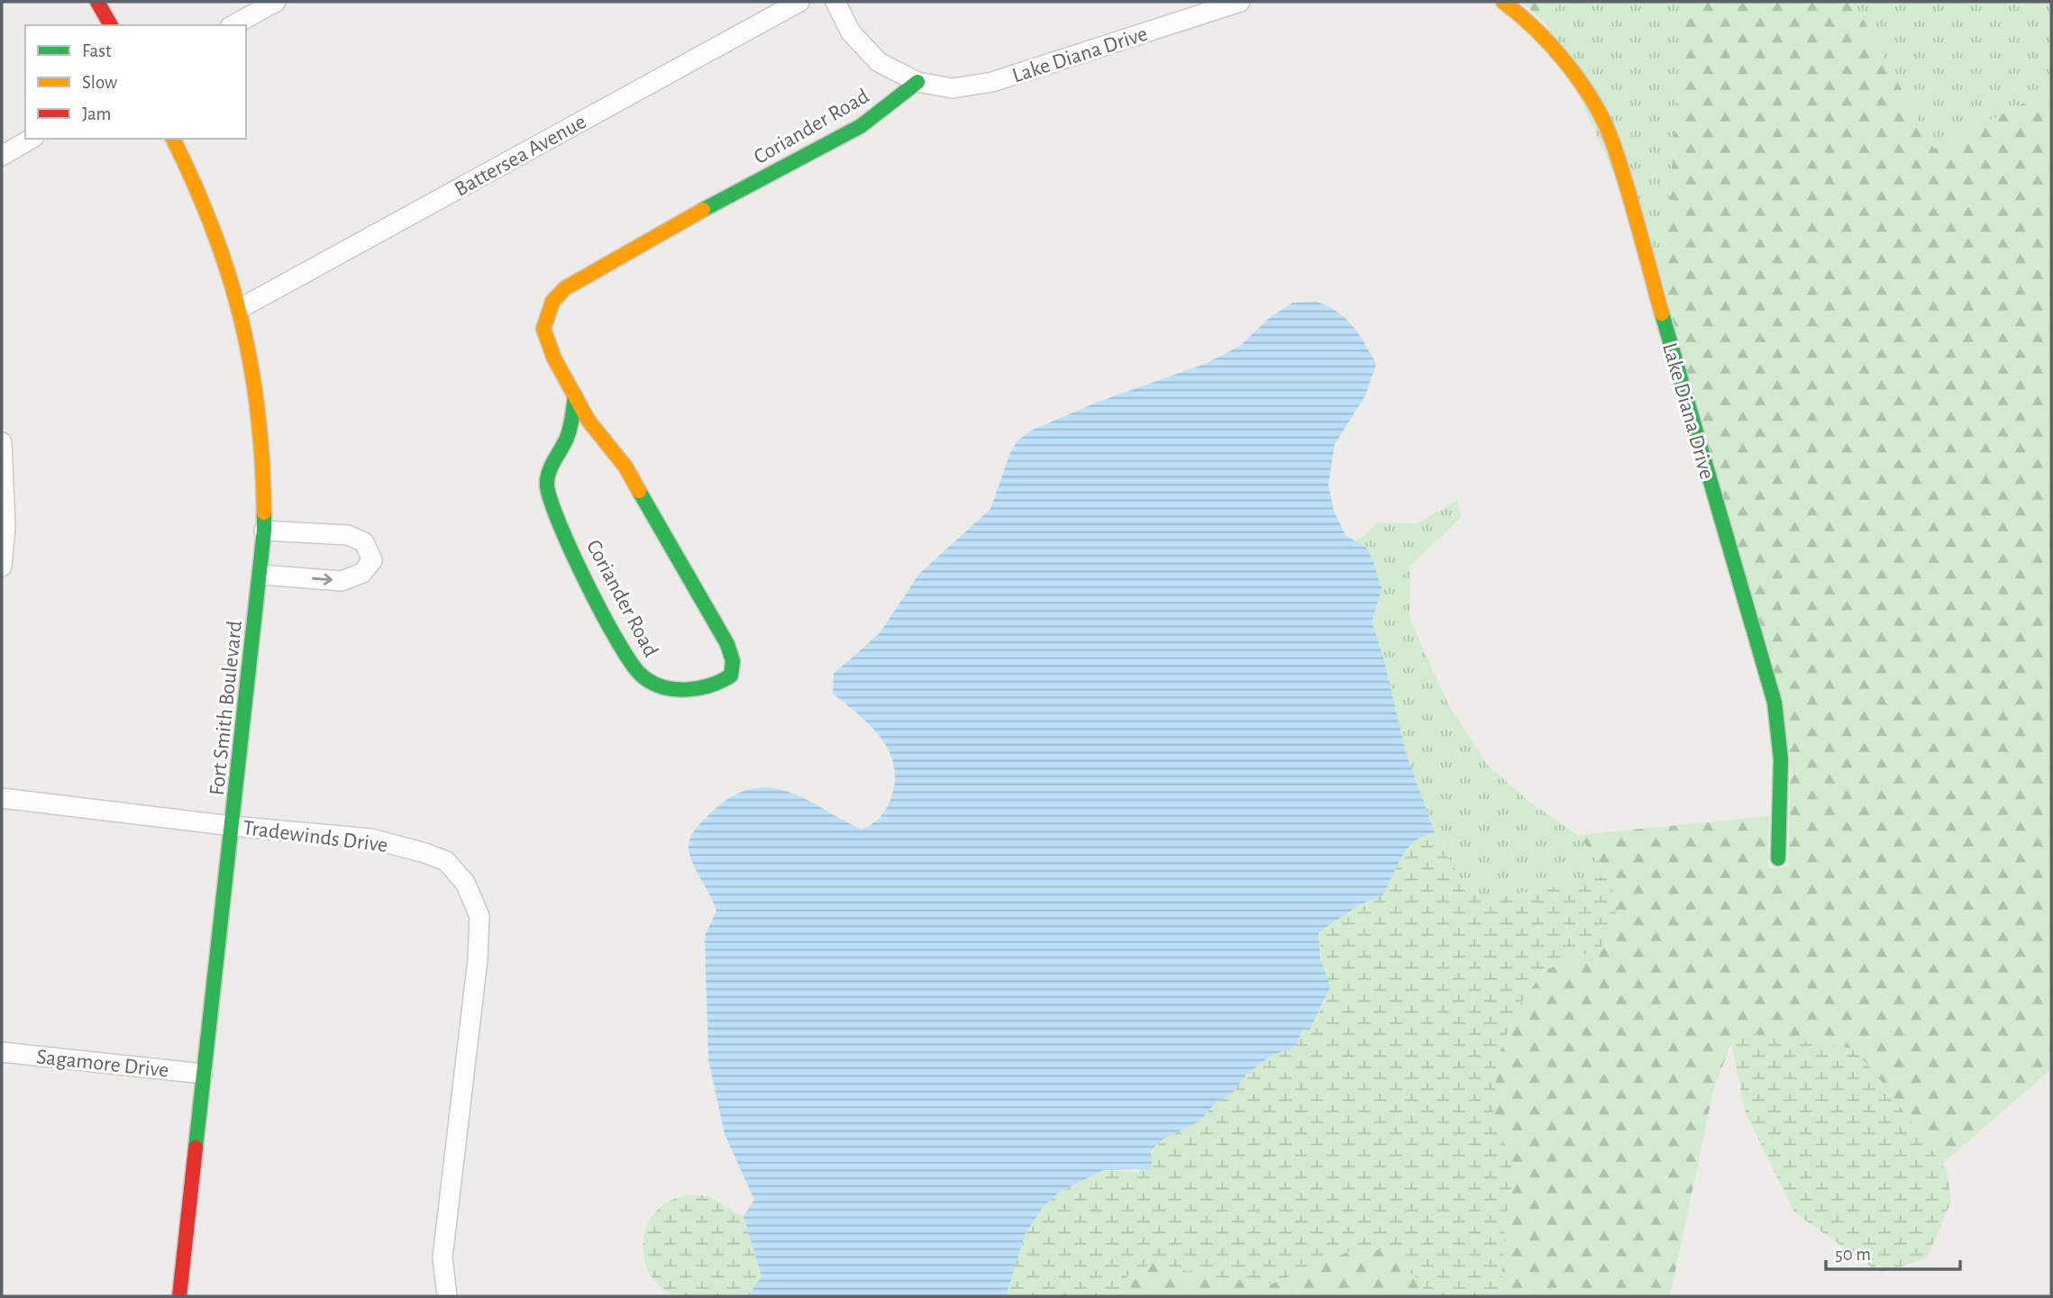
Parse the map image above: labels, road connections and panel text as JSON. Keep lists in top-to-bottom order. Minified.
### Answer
{"streets":{"street":["Lake Diana Drive","Coriander Road","Battersea Avenue","Fort Smith Boulevard","Tradewinds Drive","Sagamore Drive"]},"crossings":[["Lake Diana Drive","Coriander Road"],["Battersea Avenue","Fort Smith Boulevard"],["Fort Smith Boulevard","Tradewinds Drive"],["Fort Smith Boulevard","Sagamore Drive"]],"legend":["Fast","Slow","Jam"],"scale_bar":"50 m"}
